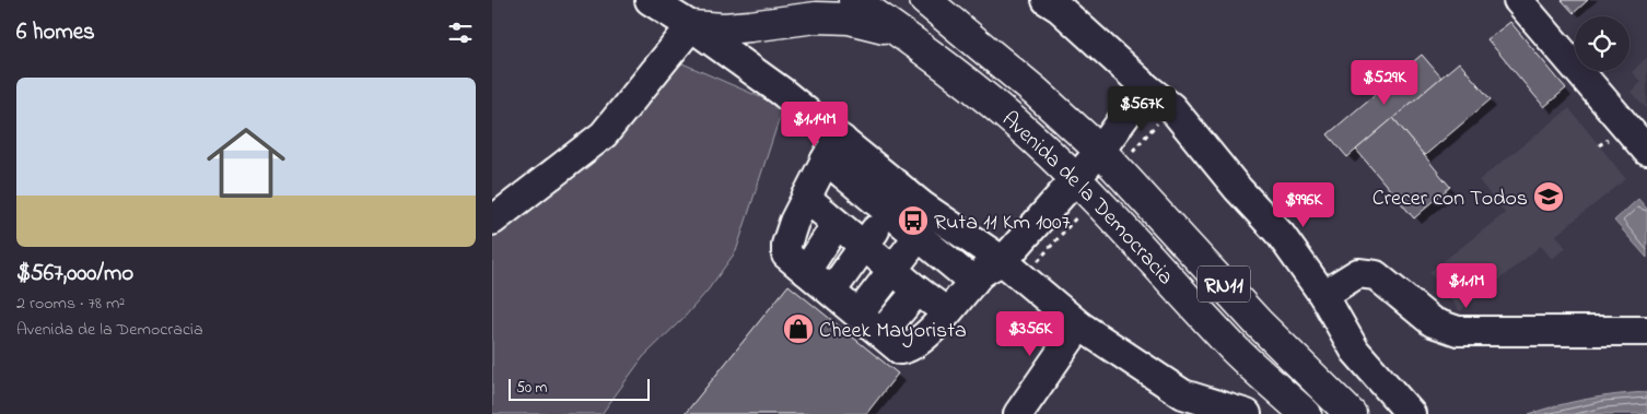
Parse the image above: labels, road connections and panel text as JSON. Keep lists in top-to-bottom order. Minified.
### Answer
{"streets":{"highway":["Avenida de la Democracia","RN11"]},"places":{"school or university":["Crecer con Todos"],"bus stop":["Ruta 11 Km 1007"],"shop":["Cheek Mayorista"]},"scale_bar":"50 m","page":{"heading":"6 homes","price":["$529K","$567K","$1.14M","$996K","$1.1M","$356K"],"list":[{"name":"$567,000/mo","note":"2 rooms · 78 m² · Avenida de la Democracia"}],"scale":"50 m"}}
